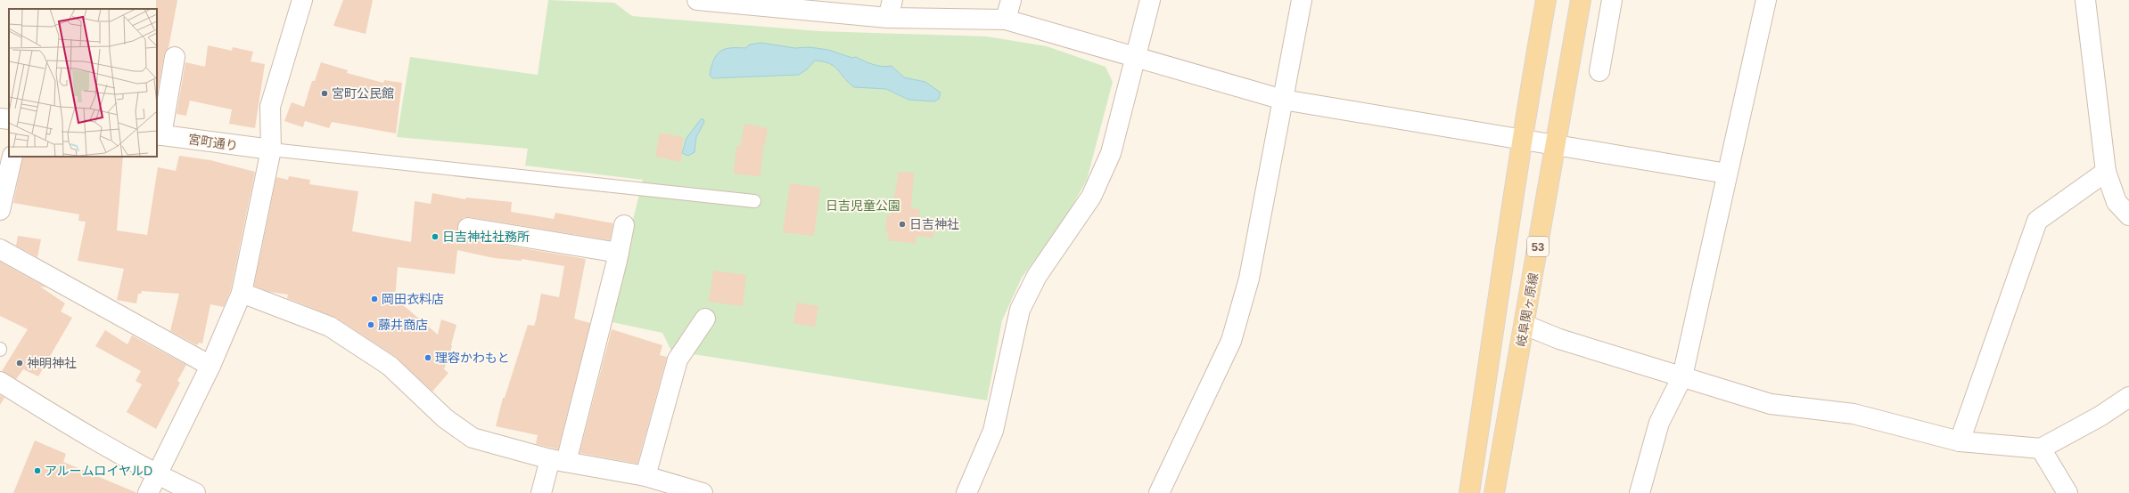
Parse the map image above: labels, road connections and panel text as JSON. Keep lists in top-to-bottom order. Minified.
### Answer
{"streets":{"main road":["53","岐阜関ヶ原線"],"street":["宮町通り"]},"parks":["日吉児童公園"],"places":["宮町公民館","日吉神社","日吉神社社務所","岡田衣料店","藤井商店","理容かわもと","神明神社","アルームロイヤルD"]}
